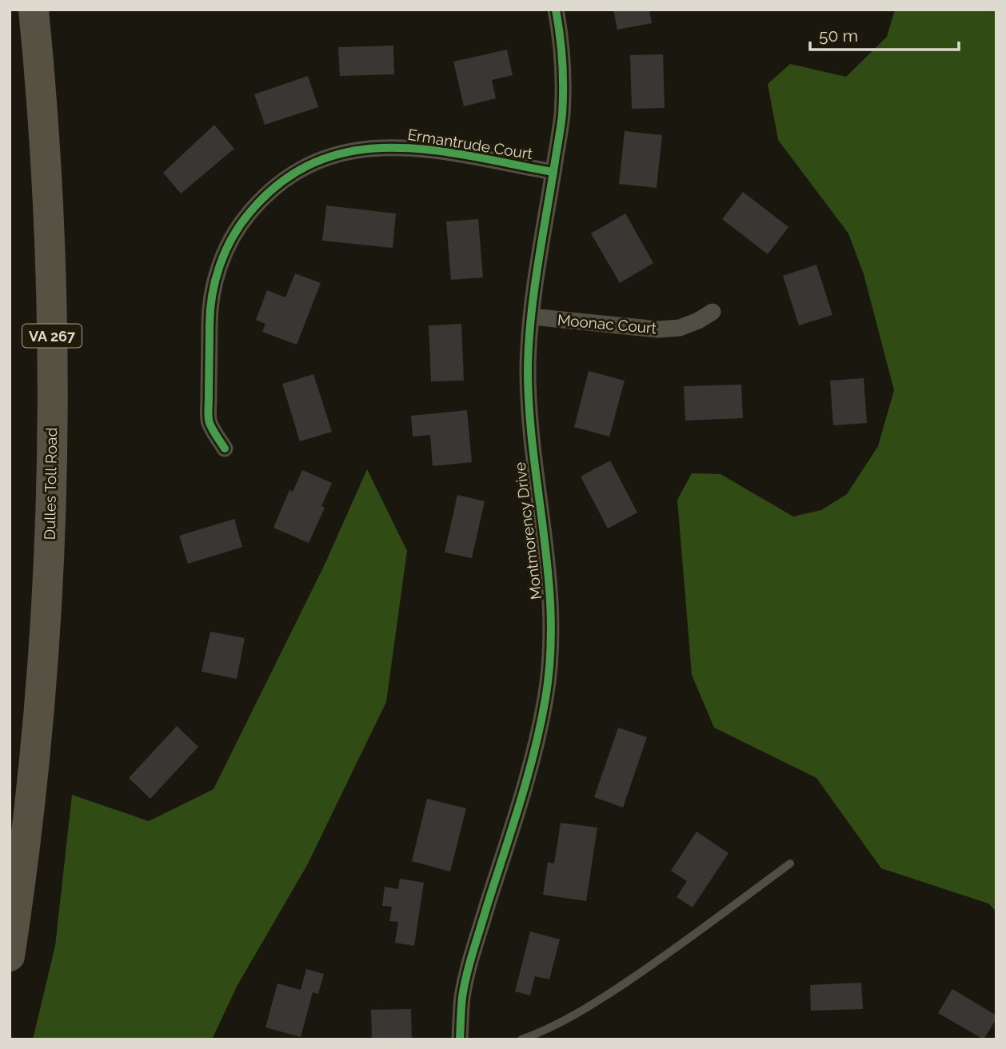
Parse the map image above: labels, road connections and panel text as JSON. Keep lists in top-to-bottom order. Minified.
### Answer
{"streets":{"highway":["VA 267","Dulles Toll Road"],"street":["Ermantrude Court","Moonac Court","Montmorency Drive"]},"crossings":[["Ermantrude Court","Montmorency Drive"],["Moonac Court","Montmorency Drive"]],"scale_bar":"50 m"}
